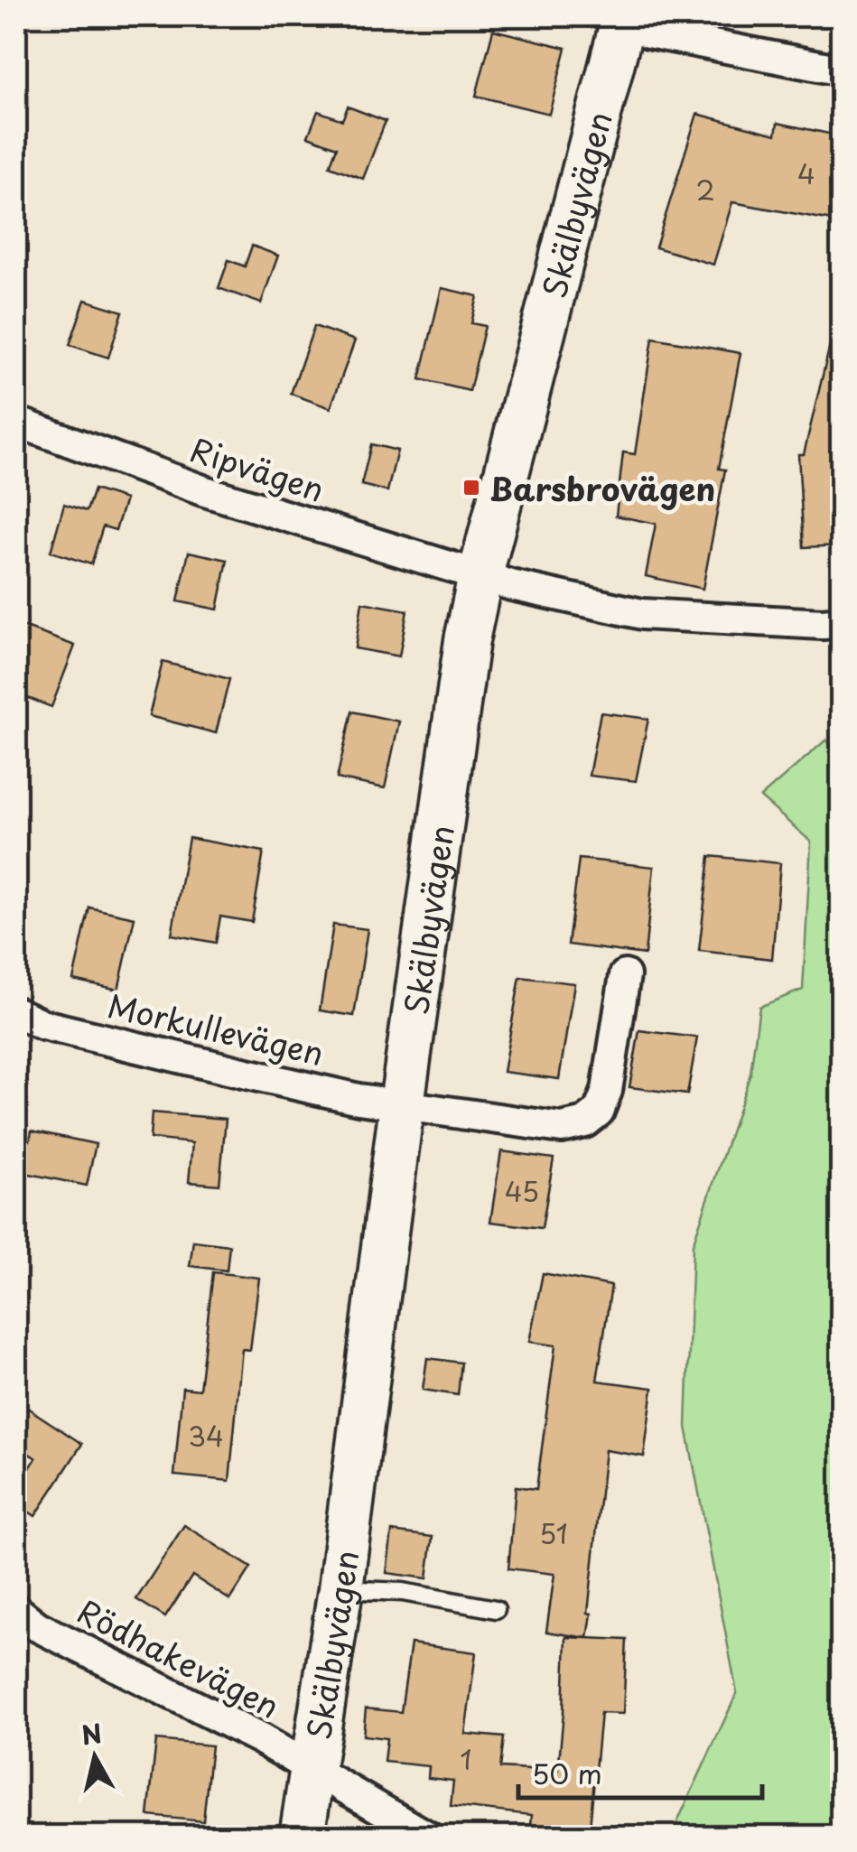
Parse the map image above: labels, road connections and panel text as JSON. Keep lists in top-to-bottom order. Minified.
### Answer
{"streets":{"street":["Skälbyvägen","Ripvägen","Morkullevägen","Rödhakevägen"]},"crossings":[["Skälbyvägen","Ripvägen"],["Skälbyvägen","Morkullevägen"],["Skälbyvägen","Rödhakevägen"]],"places":{"transit":["Barsbrovägen"]},"house_numbers":["4","2","45","34","51","1"],"scale_bar":"50 m","north":"top"}
